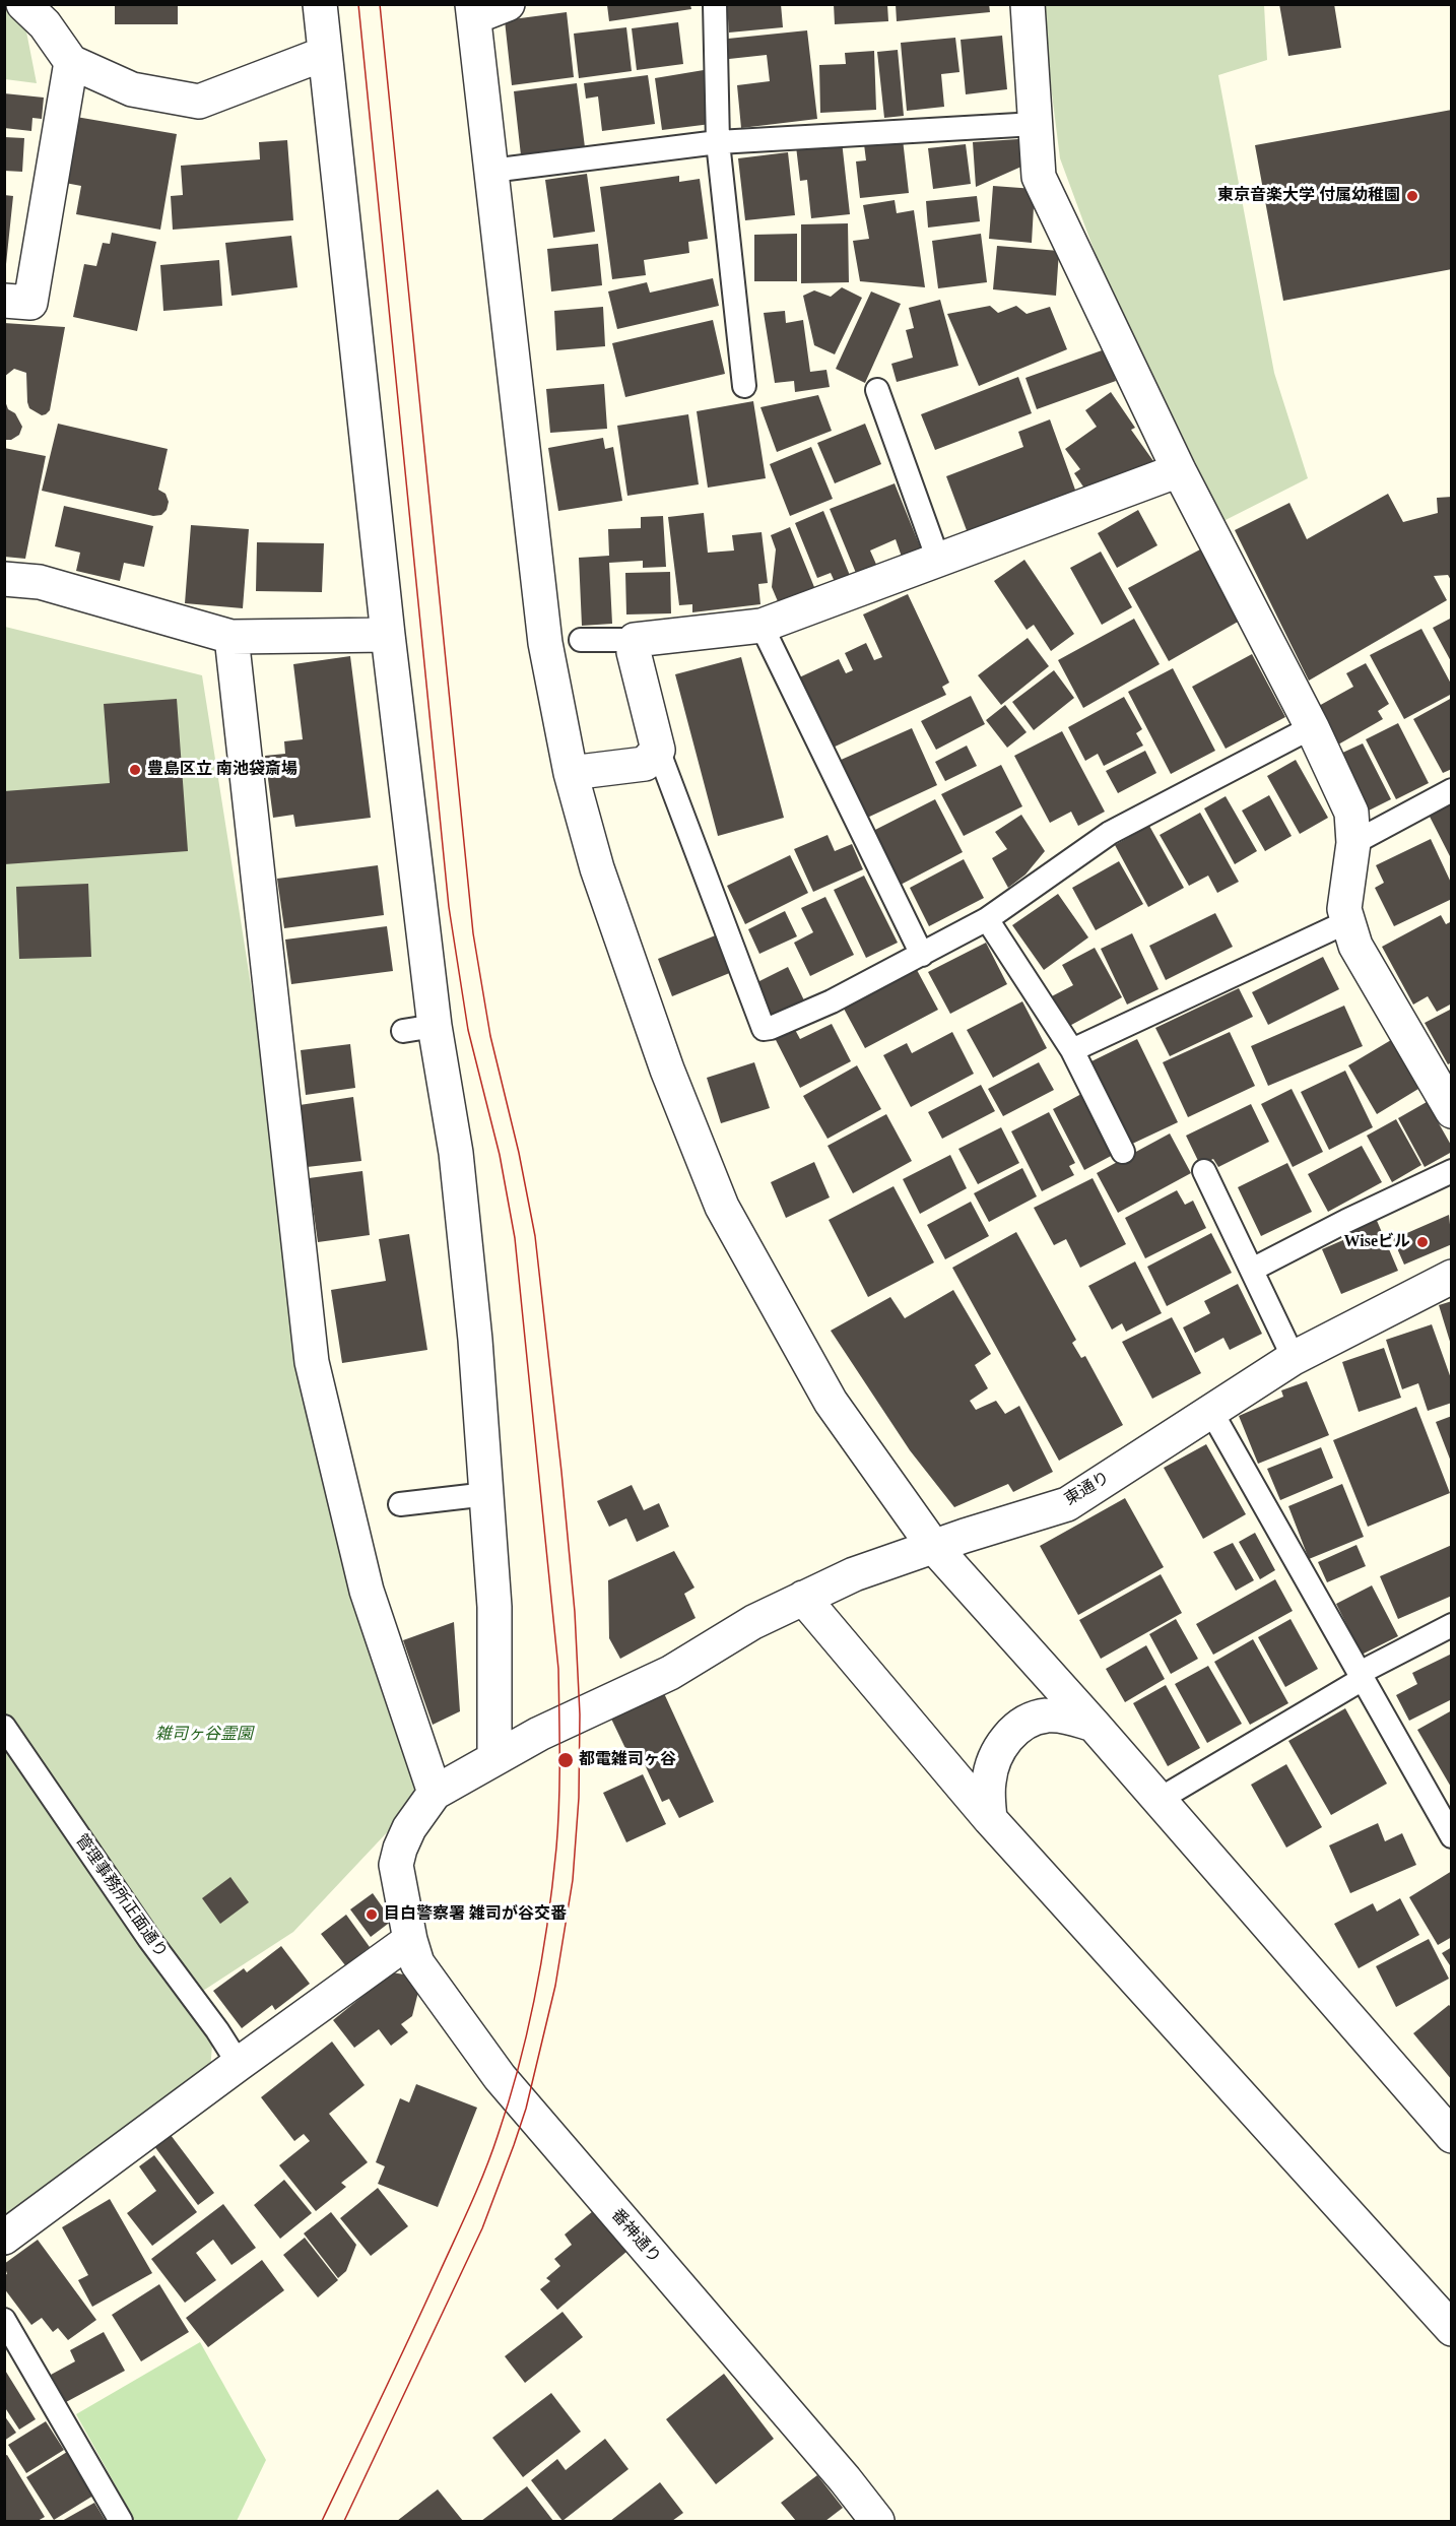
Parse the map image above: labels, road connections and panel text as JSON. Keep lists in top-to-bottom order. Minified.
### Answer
{"streets":{"street":["東通り","番神通り"],"lane":["管理事務所正面通り"]},"crossings":[["東通り","番神通り"]],"parks":["雑司ヶ谷霊園"],"places":["東京音楽大学 付属幼稚園","豊島区立 南池袋斎場","Wiseビル","都電雑司ヶ谷","目白警察署 雑司が谷交番"]}
